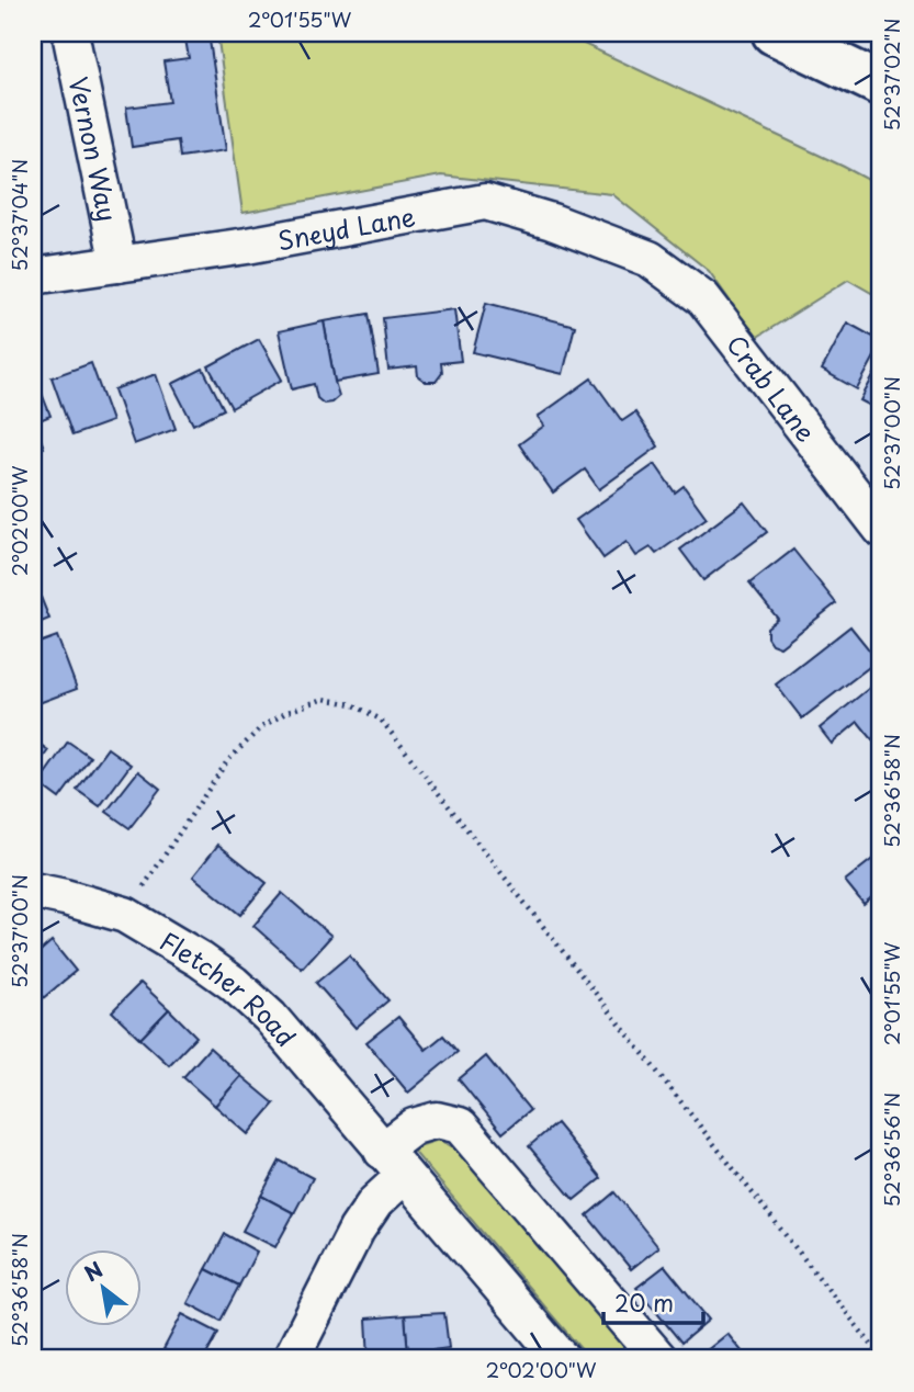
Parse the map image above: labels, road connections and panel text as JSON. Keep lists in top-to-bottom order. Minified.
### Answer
{"streets":{"street":["Vernon Way","Sneyd Lane","Crab Lane","Fletcher Road"]},"crossings":[["Vernon Way","Sneyd Lane"],["Sneyd Lane","Crab Lane"]],"scale_bar":"20 m","north":"top left","coordinates":["2°01'55\"W","52°37'02\"N","52°37'04\"N","52°37'00\"N","2°02'00\"W","52°36'58\"N","52°36'56\"N"]}
